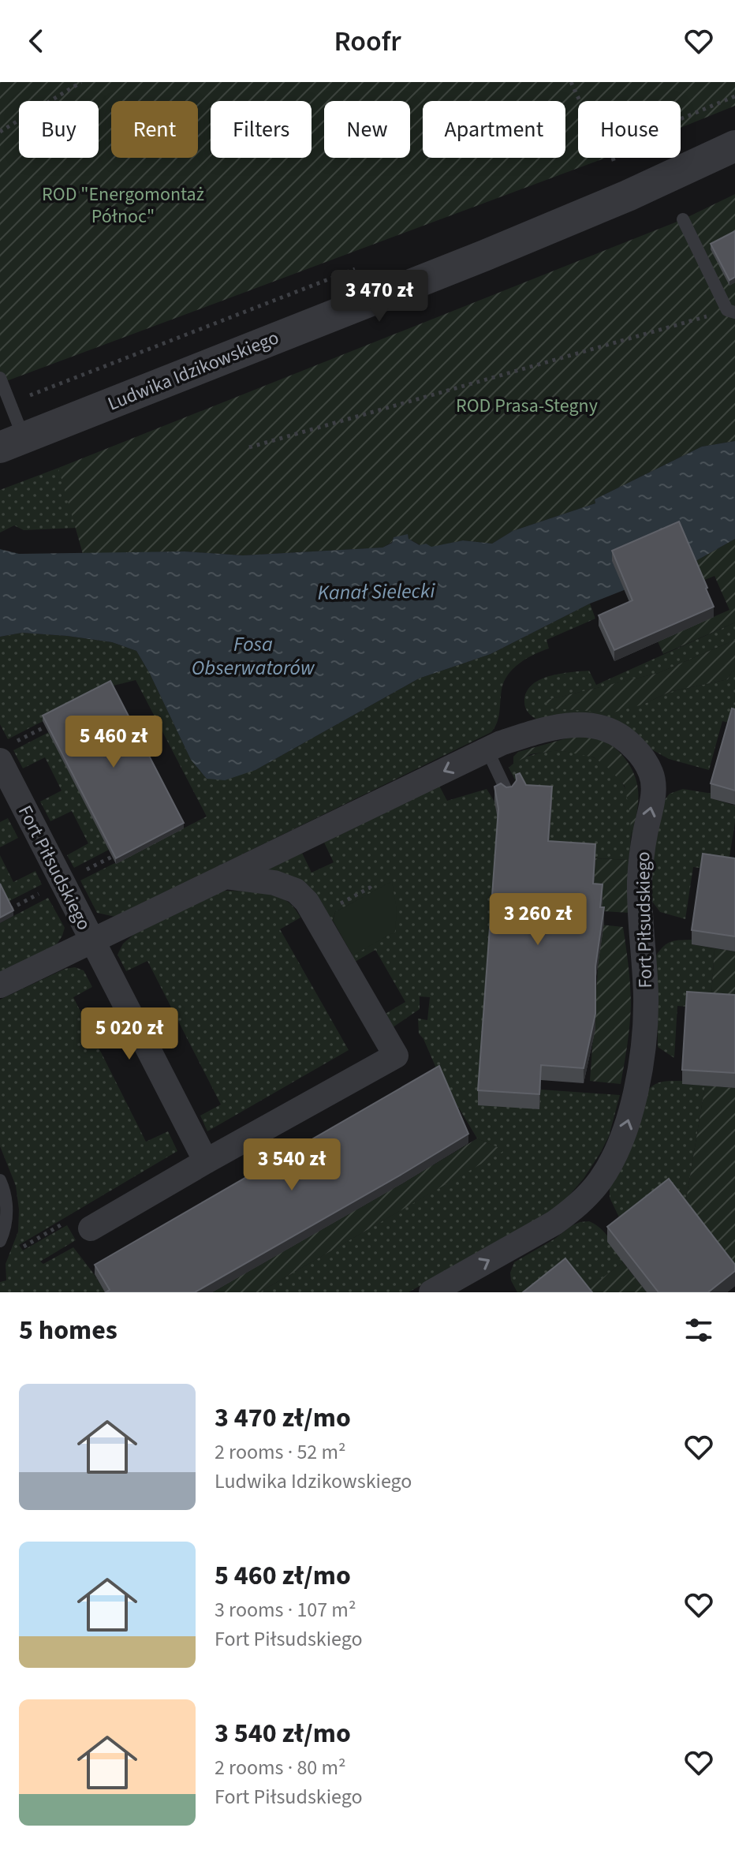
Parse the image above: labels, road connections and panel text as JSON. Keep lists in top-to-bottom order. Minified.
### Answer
{"streets":{"street":["Ludwika Idzikowskiego","Fort Piłsudskiego"]},"water":["Kanał Sielecki","Fosa Obserwatorów"],"parks":["ROD \"Energomontaż Północ\"","ROD Prasa-Stegny"],"page":{"header":"Roofr","chip":["Buy","Rent","Filters","New","Apartment","House"],"price":["3 470 zł","5 460 zł","3 260 zł","5 020 zł","3 540 zł"],"heading":"5 homes","list":[{"name":"3 470 zł/mo","note":"2 rooms · 52 m² · Ludwika Idzikowskiego"},{"name":"5 460 zł/mo","note":"3 rooms · 107 m² · Fort Piłsudskiego"},{"name":"3 540 zł/mo","note":"2 rooms · 80 m² · Fort Piłsudskiego"}]}}
